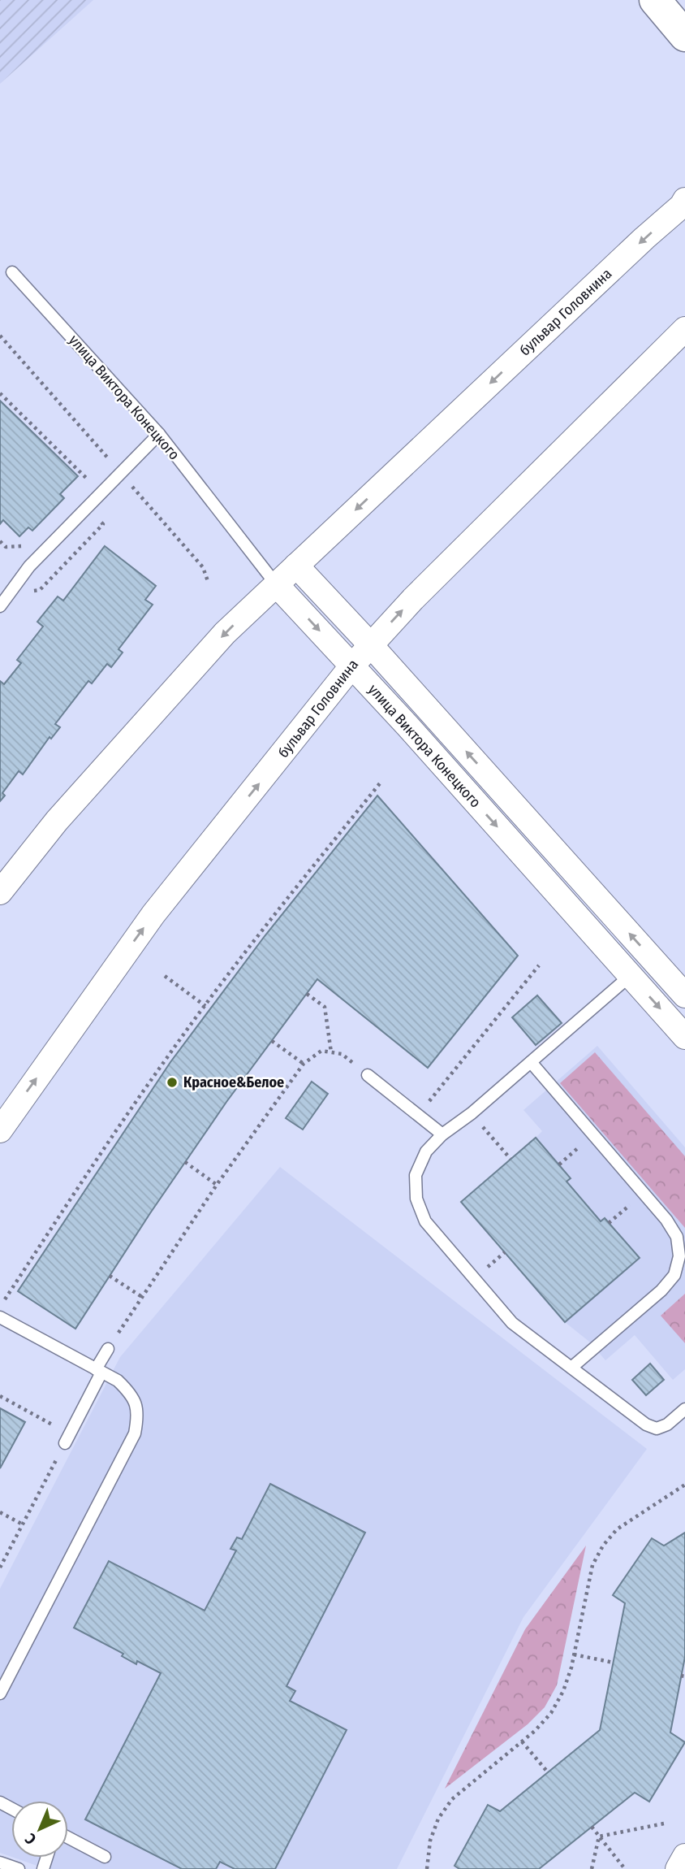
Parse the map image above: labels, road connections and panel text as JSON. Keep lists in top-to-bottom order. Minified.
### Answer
{"streets":{"street":["бульвар Головнина","улица Виктора Конецкого"]},"crossings":[["бульвар Головнина","улица Виктора Конецкого"]],"places":["Красное&Белое"],"north":"bottom left"}
